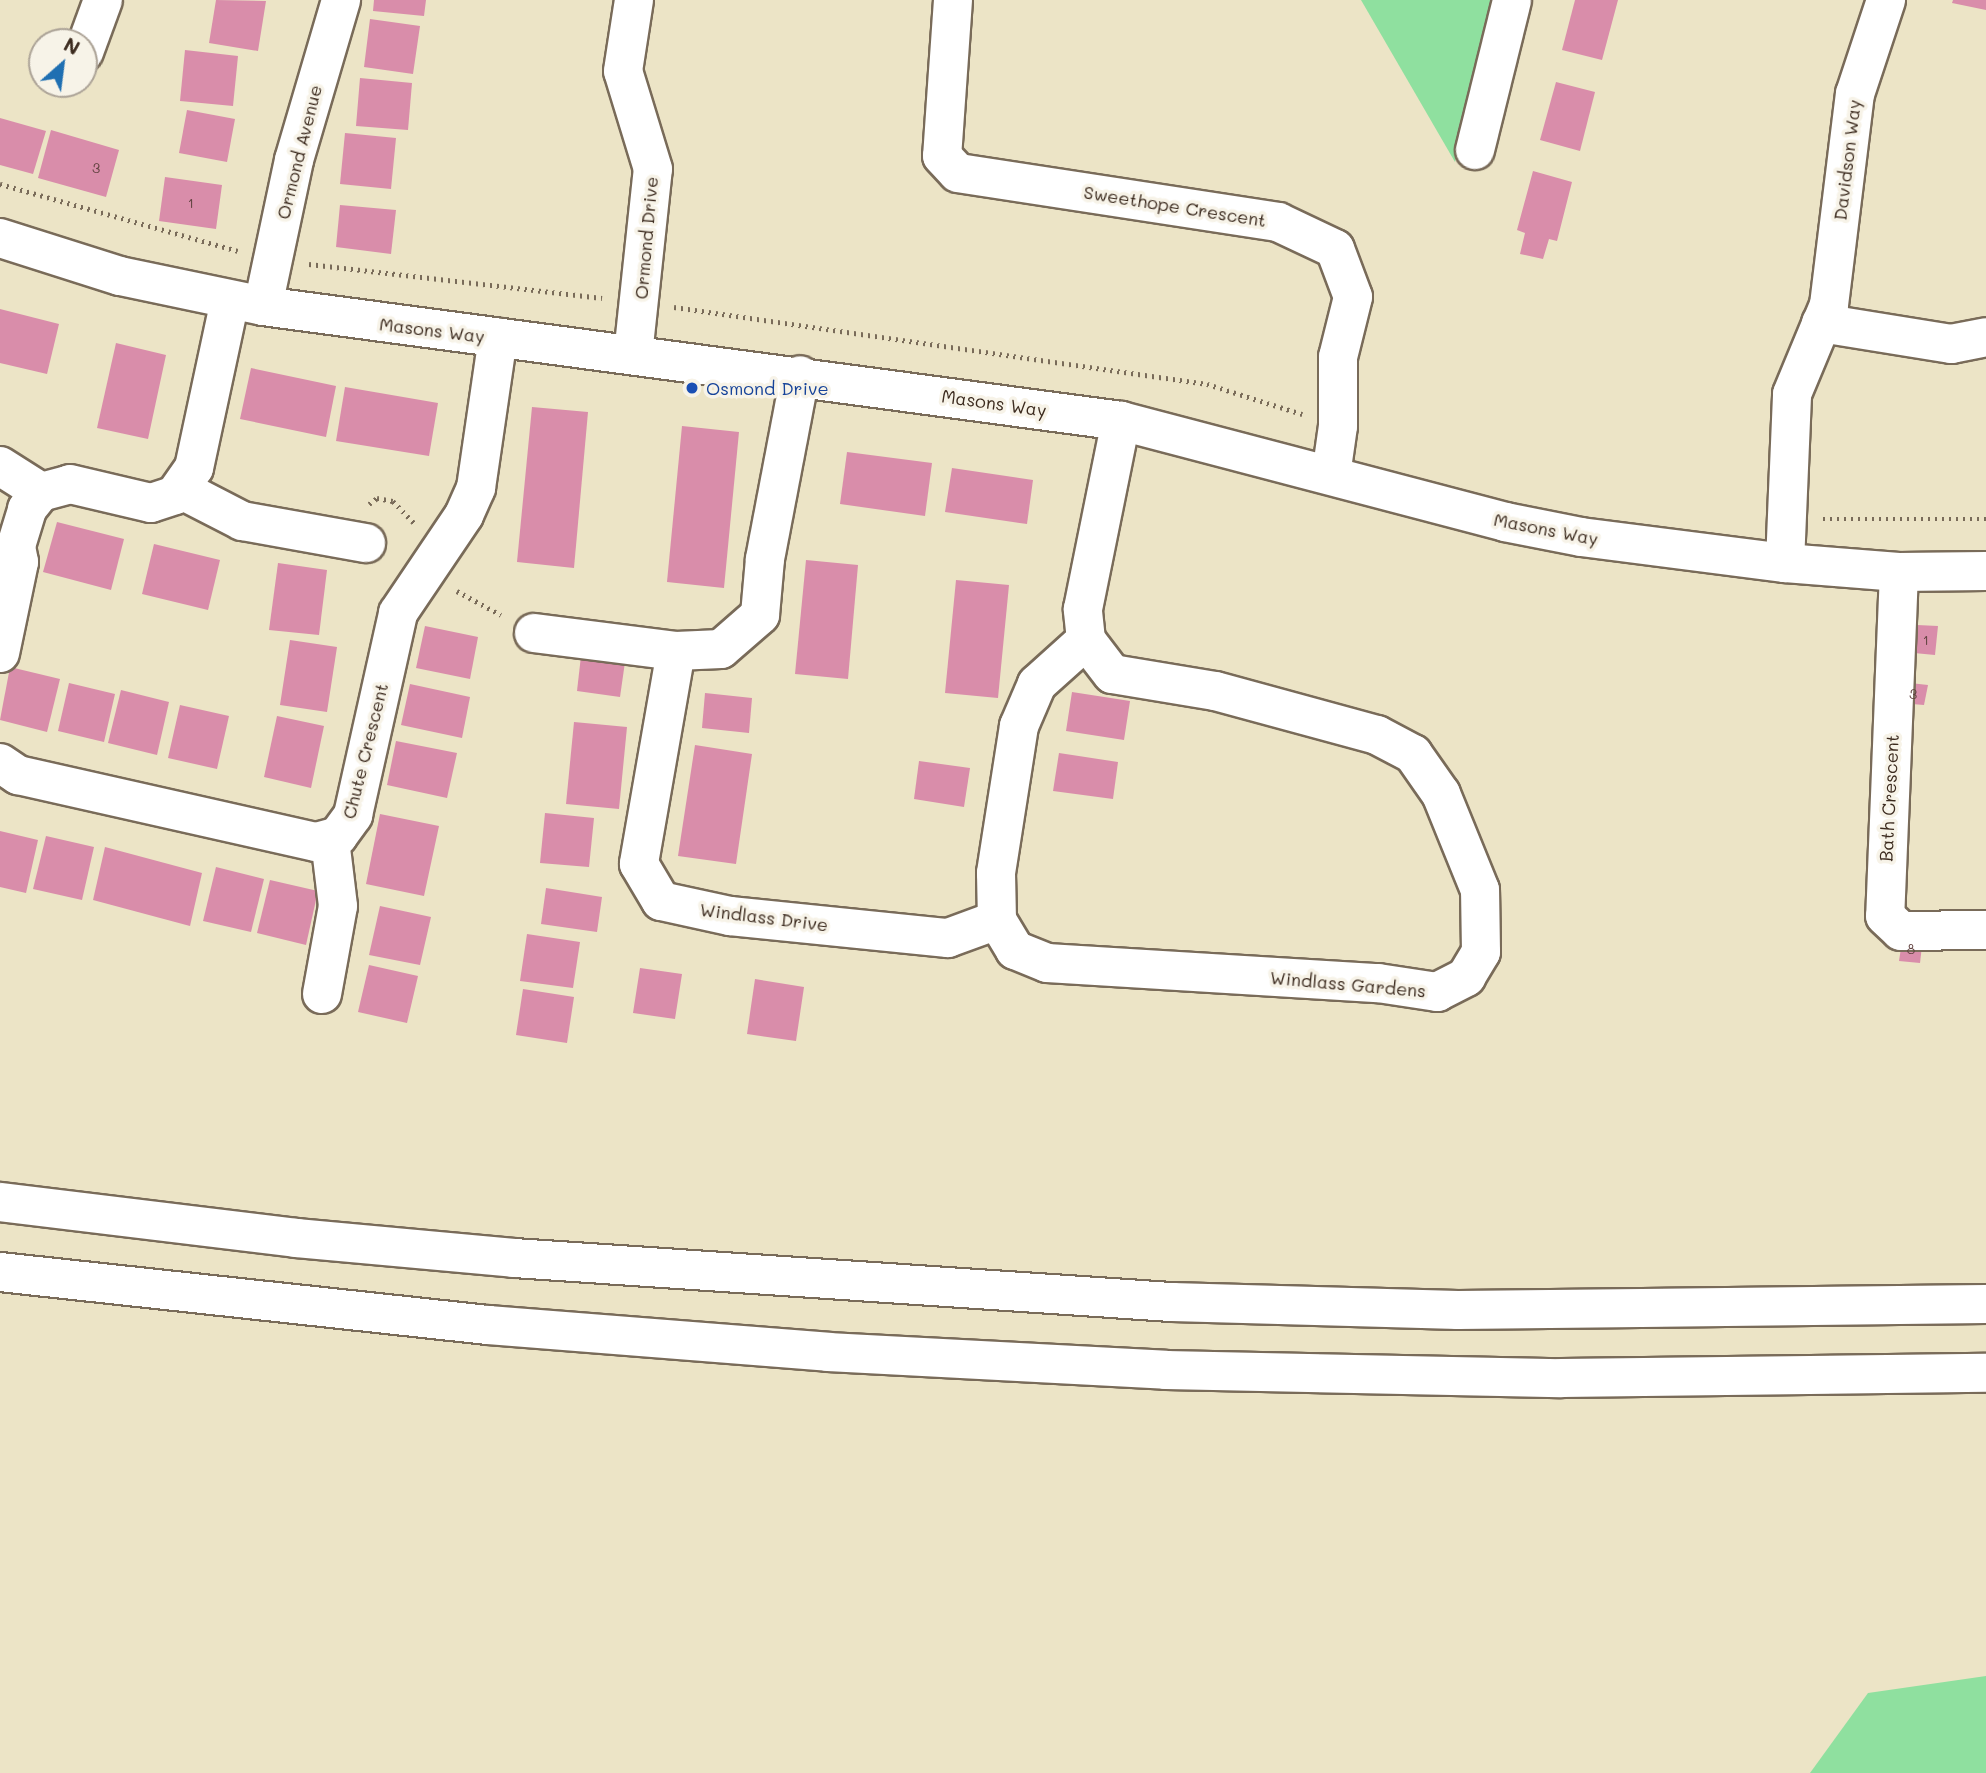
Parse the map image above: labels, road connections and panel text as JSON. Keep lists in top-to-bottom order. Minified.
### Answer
{"streets":{"main road":["Ormond Avenue","Davidson Way","Sweethope Crescent","Ormond Drive","Masons Way","Chute Crescent","Bath Crescent","Windlass Drive","Windlass Gardens"]},"crossings":[["Ormond Avenue","Masons Way"],["Davidson Way","Masons Way"],["Sweethope Crescent","Masons Way"],["Ormond Drive","Masons Way"],["Masons Way","Chute Crescent"],["Masons Way","Bath Crescent"],["Windlass Drive","Windlass Gardens"]],"places":["Osmond Drive"],"house_numbers":["3","1","1","3","8"],"north":"top right"}
